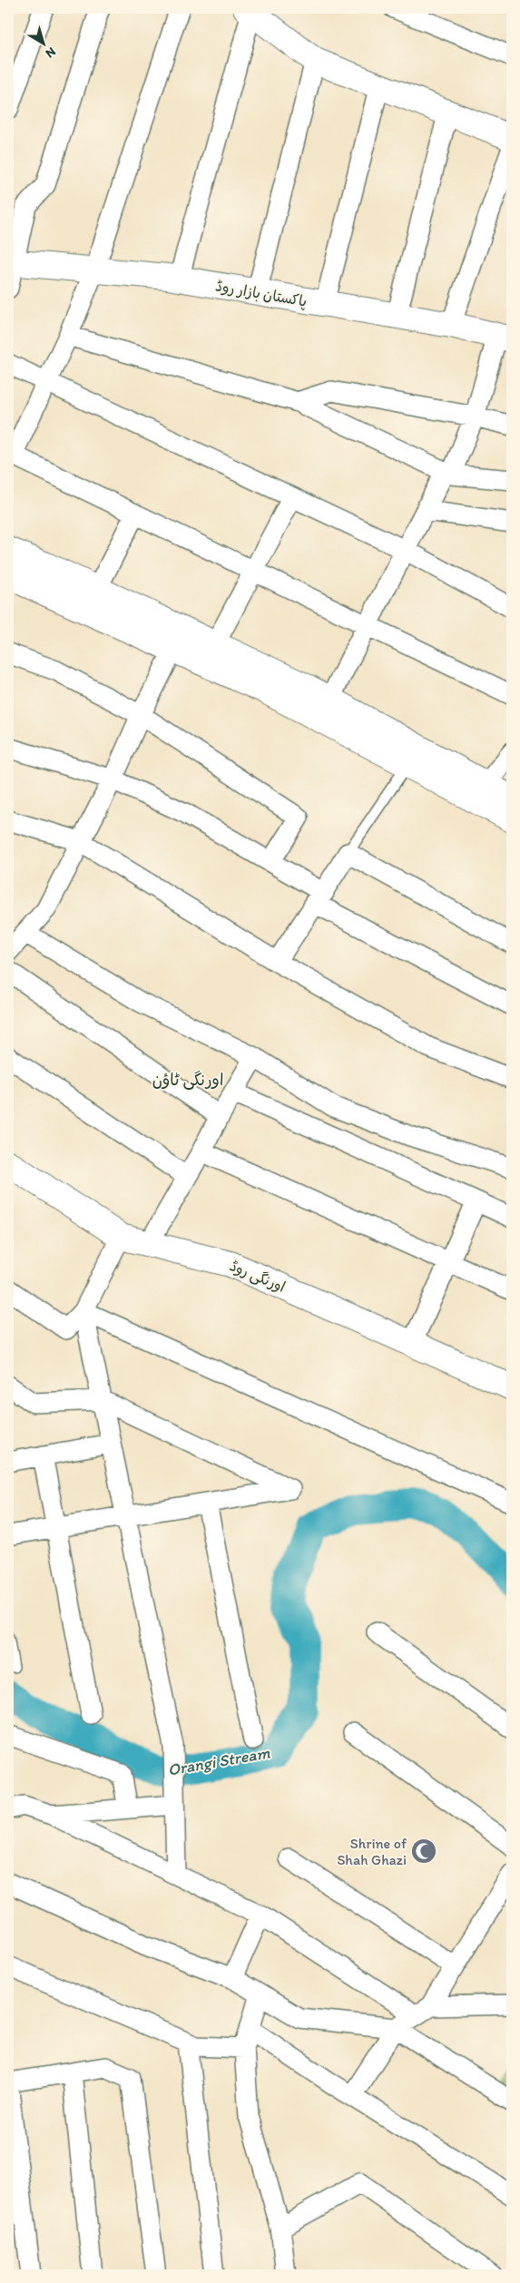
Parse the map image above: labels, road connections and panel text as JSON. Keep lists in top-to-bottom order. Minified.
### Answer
{"streets":{"street":["پاکستان بازار روڈ","اورنگی روڈ"]},"districts":["اورنگی ٹاؤن"],"water":["Orangi Stream"],"places":{"mosque":["Shrine of Shah Ghazi"]},"north":"bottom right"}
